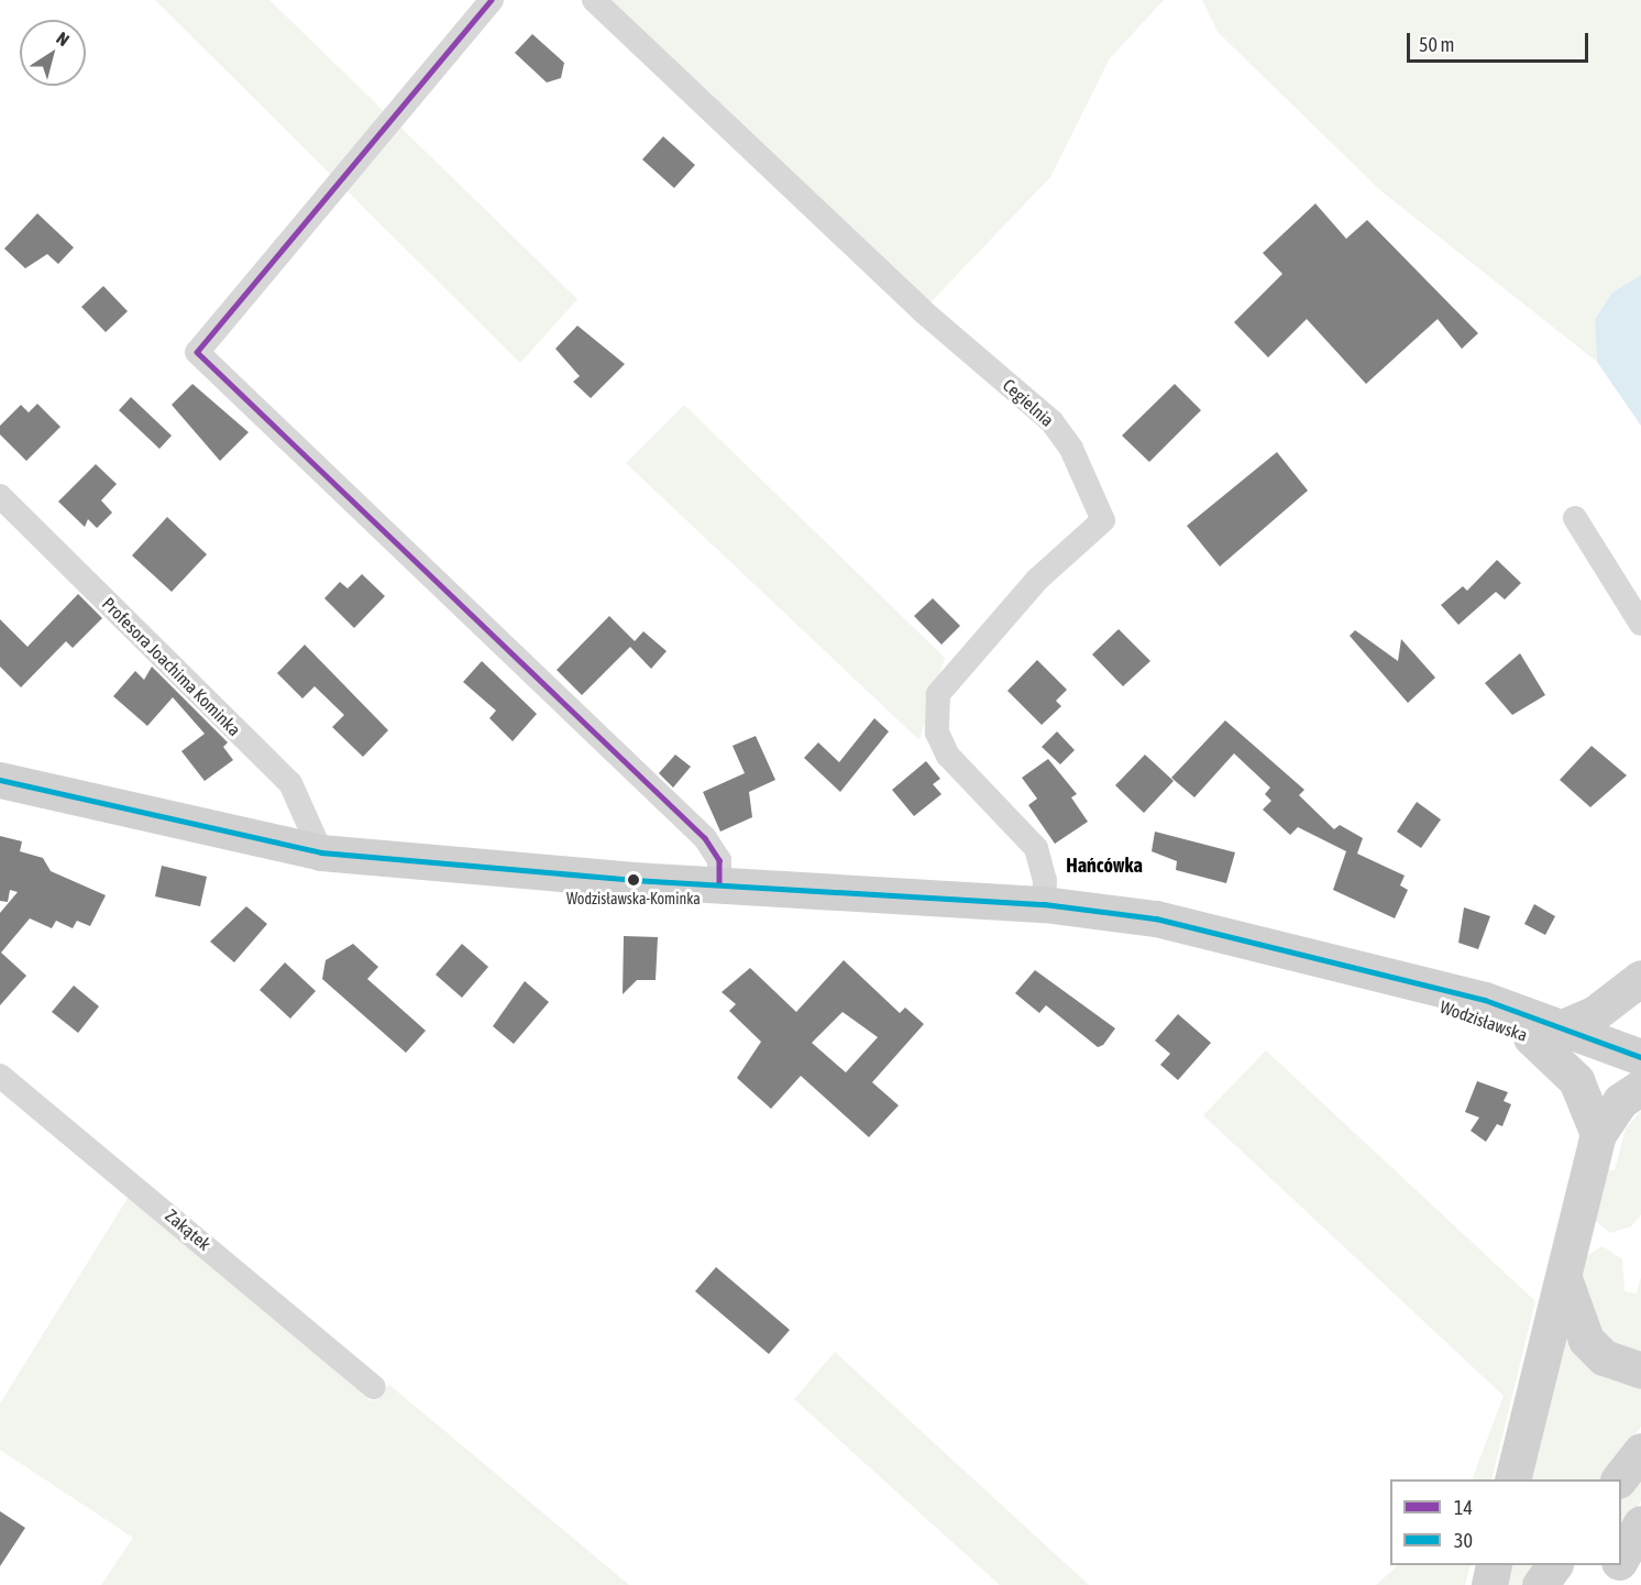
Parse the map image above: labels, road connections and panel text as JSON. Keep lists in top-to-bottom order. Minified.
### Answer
{"streets":{"main road":["Wodzisławska"],"street":["Cegielnia","Profesora Joachima Kominka","Zakątek"]},"crossings":[["Cegielnia","Wodzisławska"],["Profesora Joachima Kominka","Wodzisławska"]],"districts":["Hańcówka"],"places":["Wodzisławska-Kominka"],"lines":["transit line 14","transit line 30"],"legend":["14","30"],"scale_bar":"50 m","north":"top right"}
